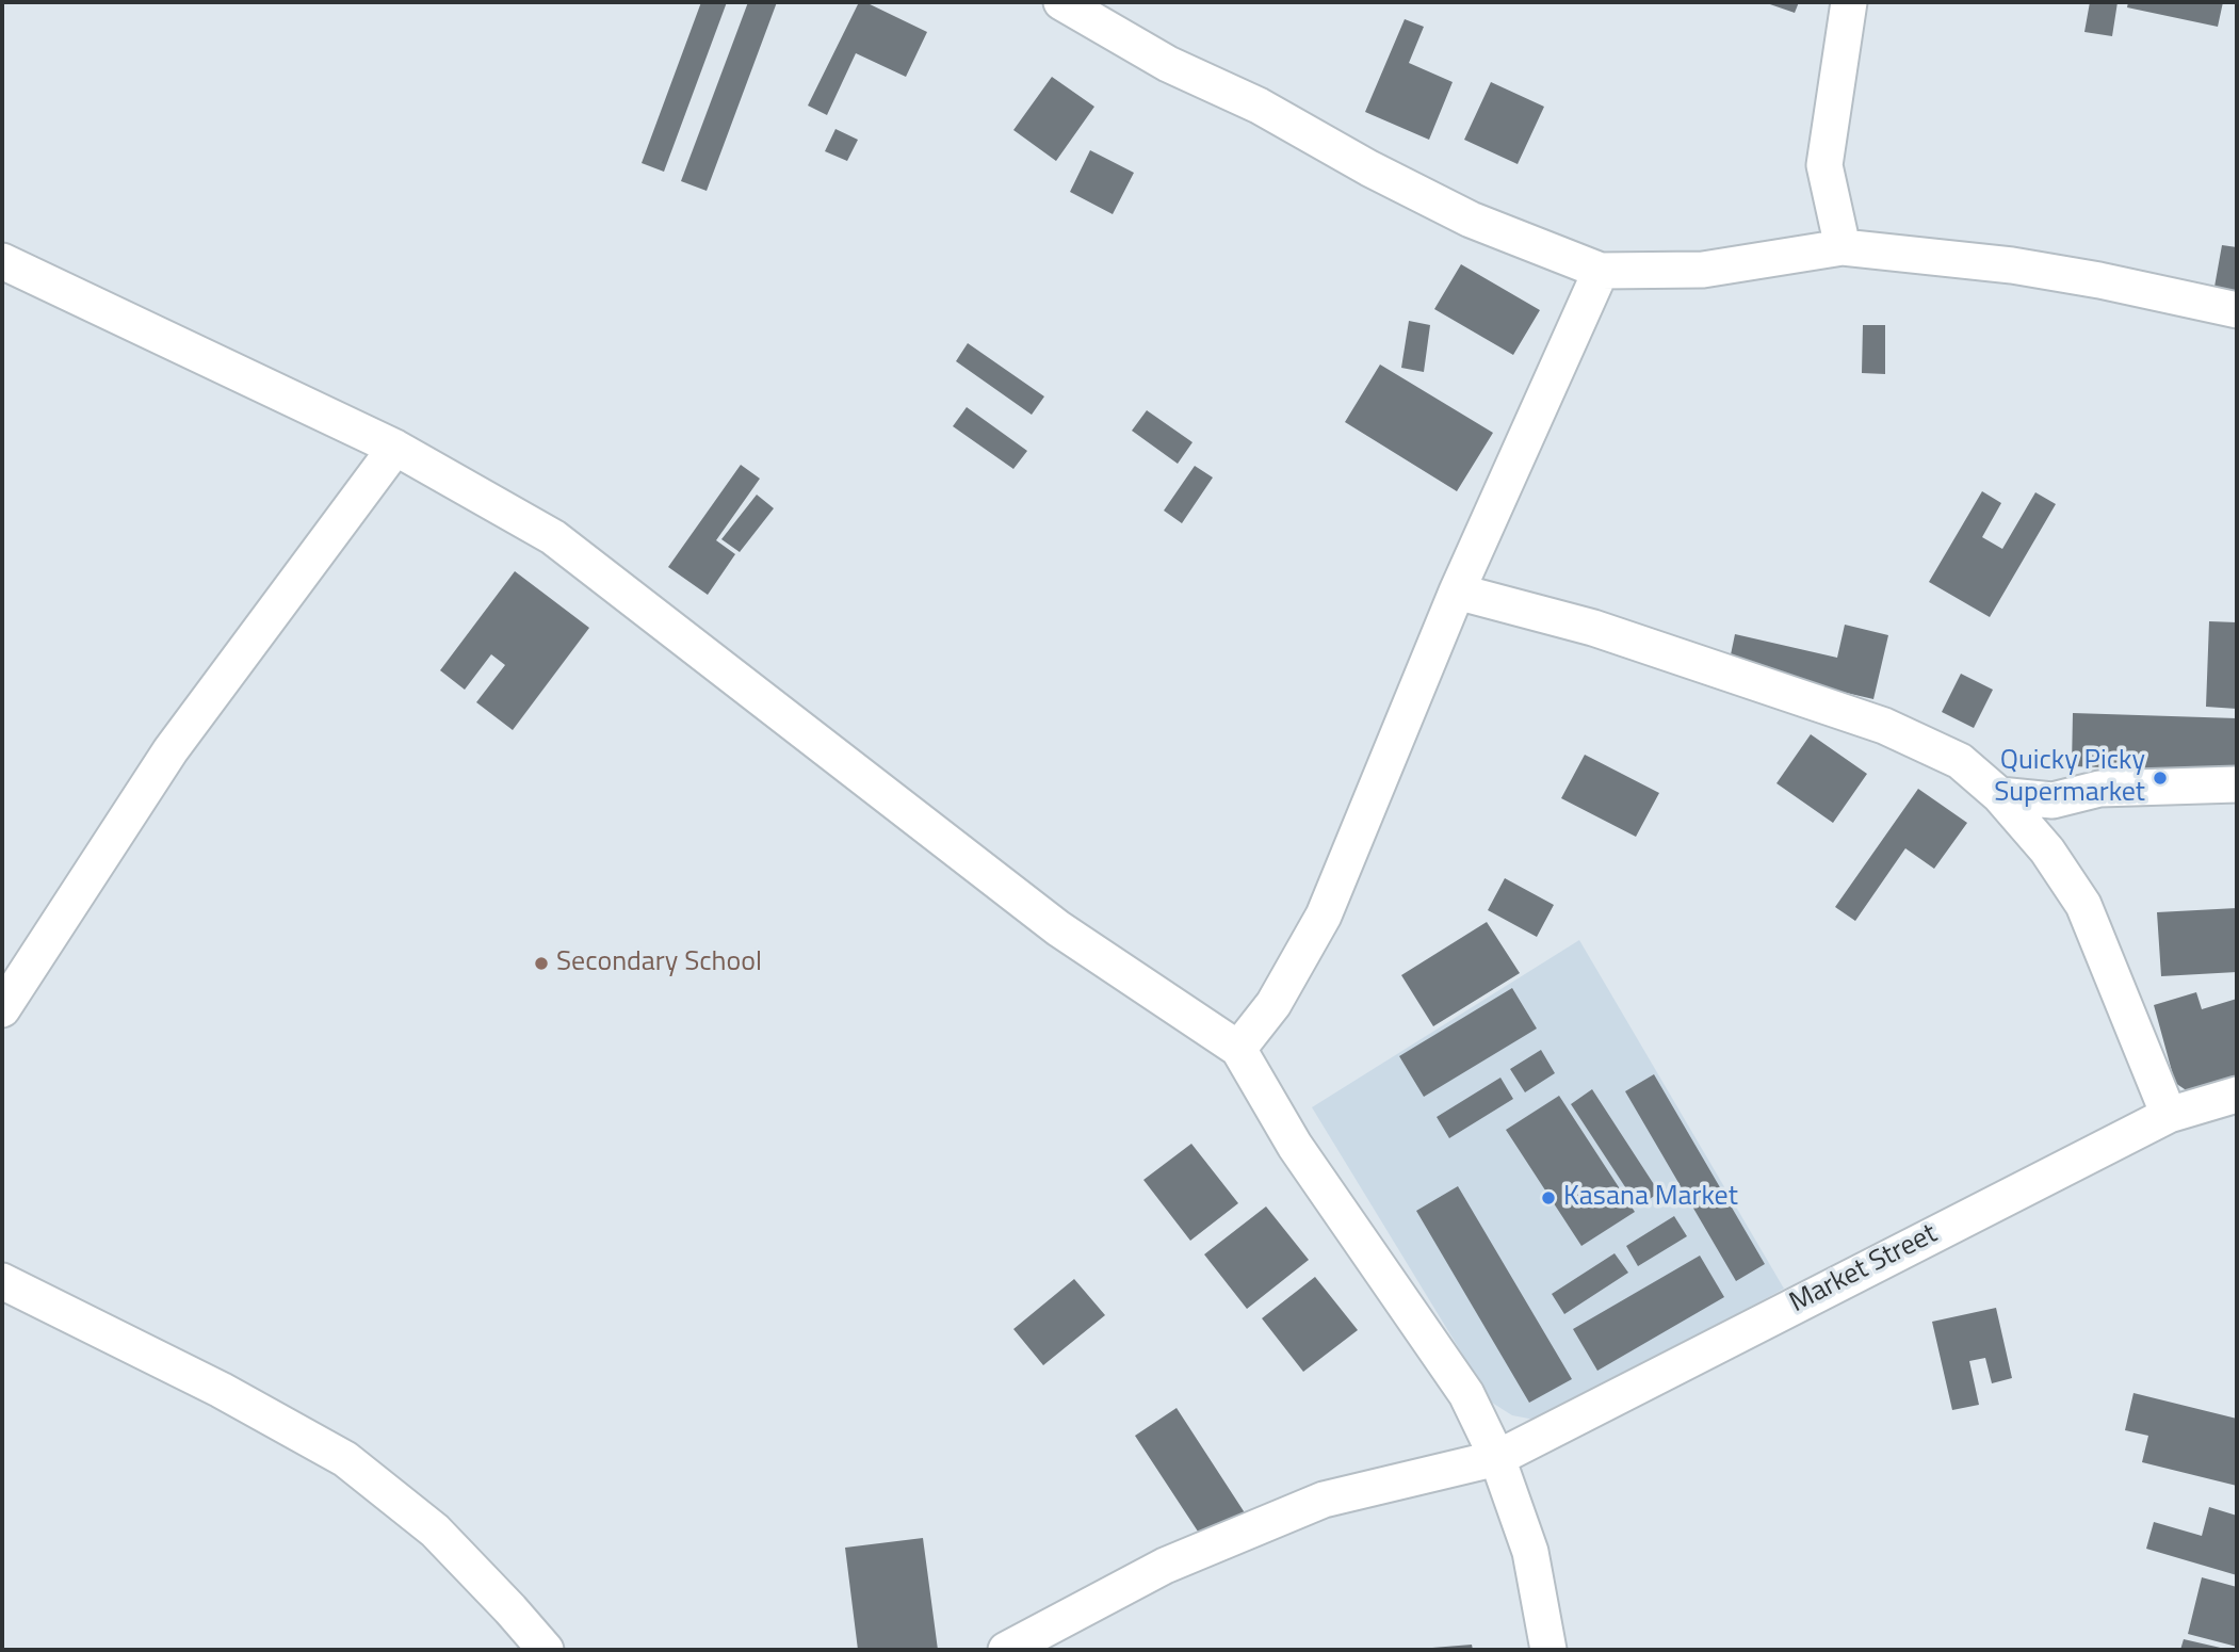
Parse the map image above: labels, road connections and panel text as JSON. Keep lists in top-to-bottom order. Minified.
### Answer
{"streets":{"street":["Market Street"]},"places":["Quicky Picky Supermarket","Secondary School","Kasana Market"]}
